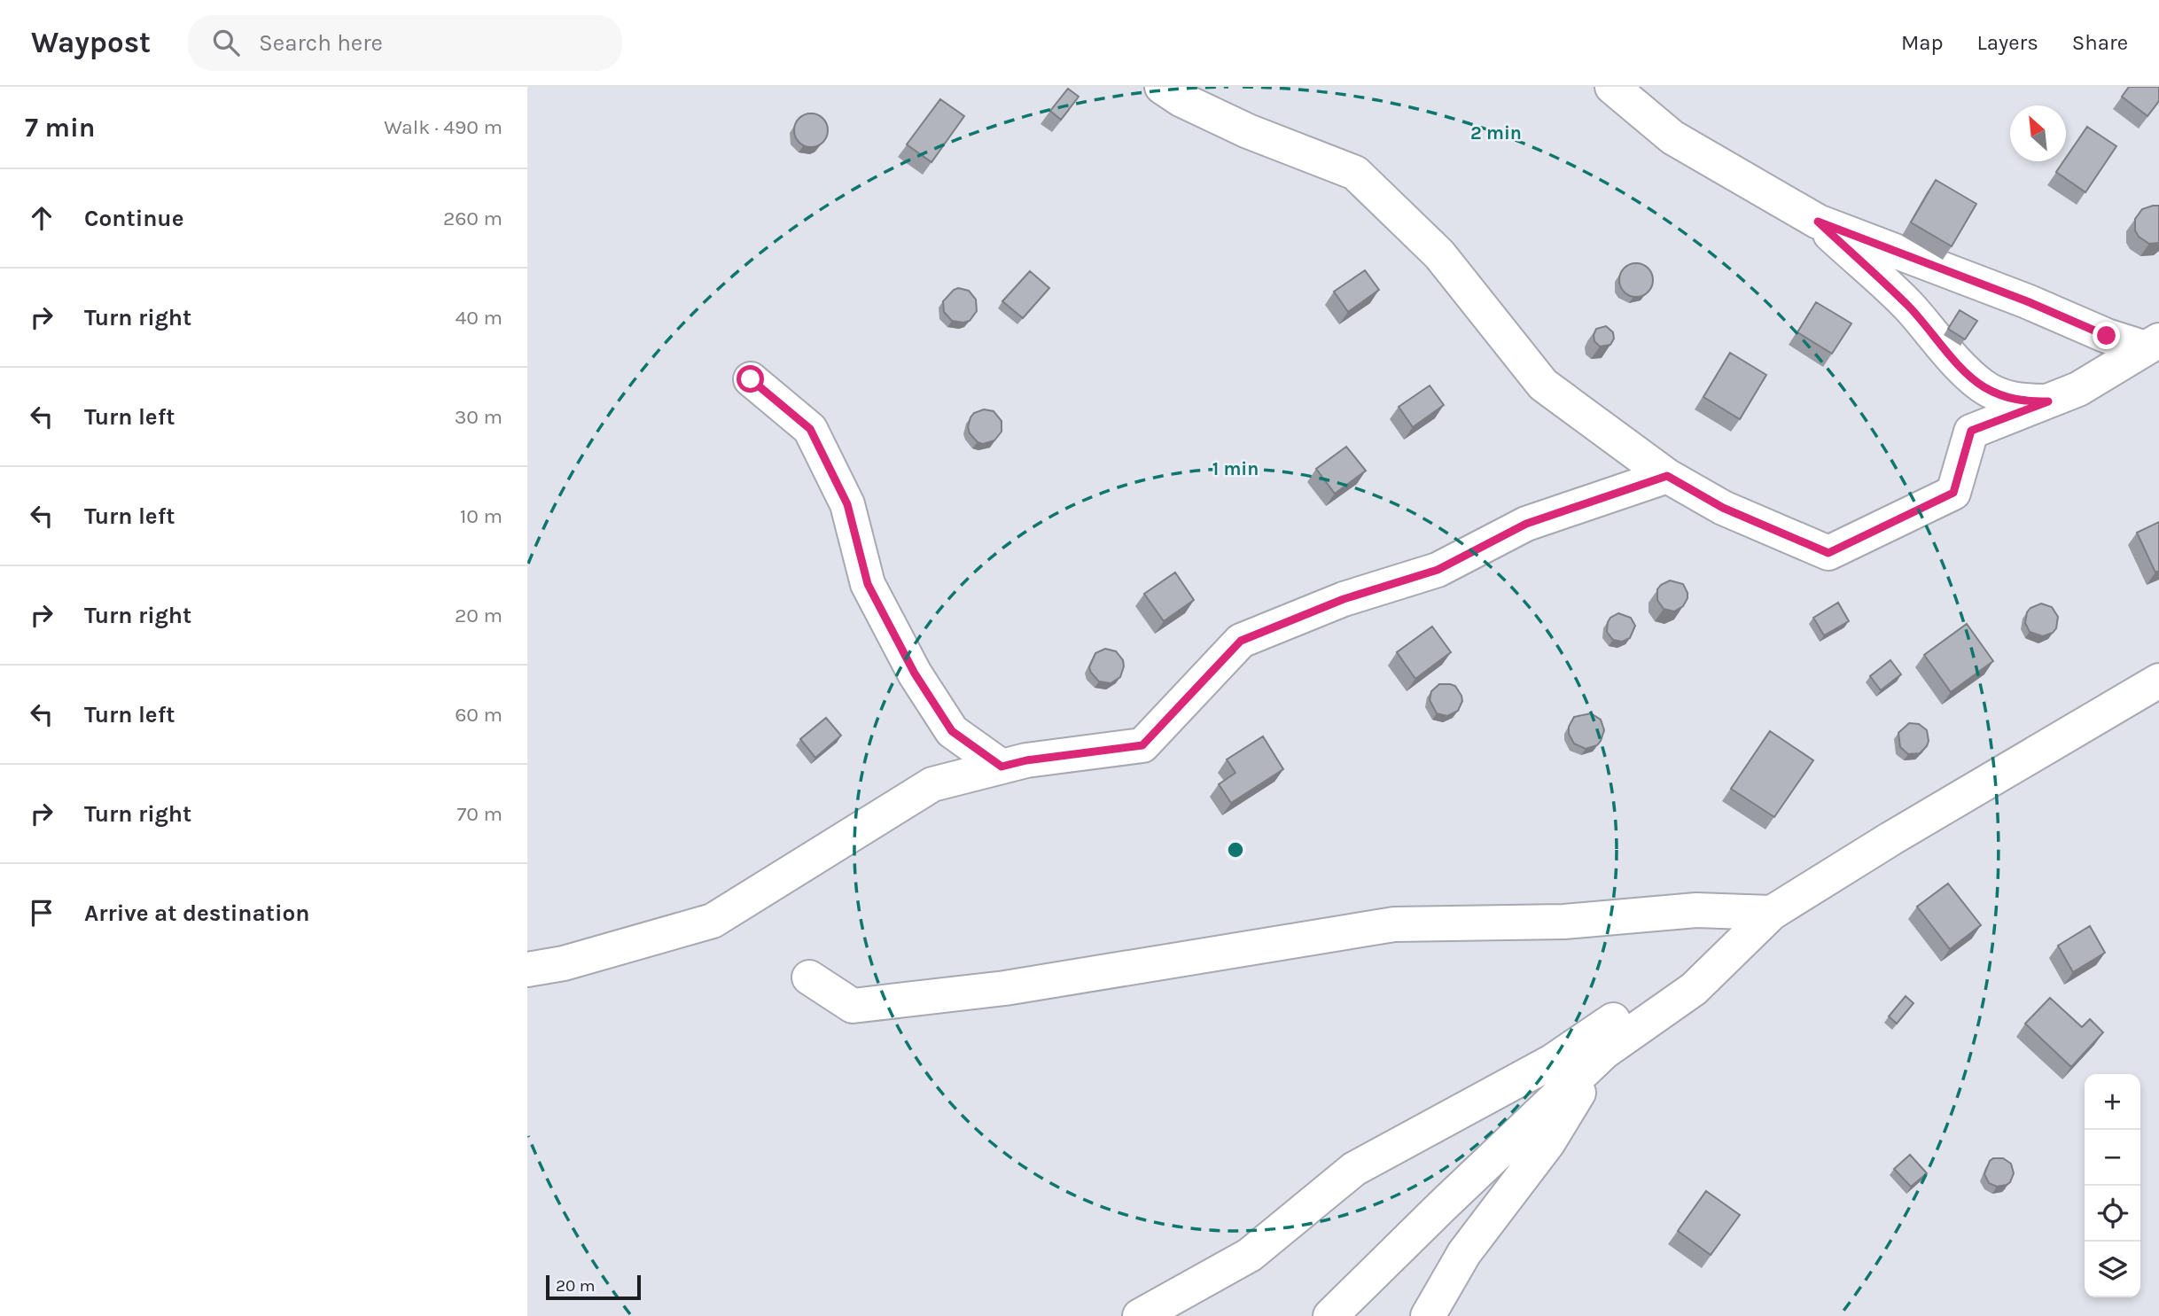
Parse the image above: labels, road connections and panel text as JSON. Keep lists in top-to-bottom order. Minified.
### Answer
{"scale_bar":"20 m","north":"top left","page":{"header":"Waypost","search":"Search here","nav":["Map","Layers","Share"],"heading":["7 min","Walk · 490 m"],"list":[["Continue","260 m"],["Turn right","40 m"],["Turn left","30 m"],["Turn left","10 m"],["Turn right","20 m"],["Turn left","60 m"],["Turn right","70 m"],"Arrive at destination"],"map_buttons":["+","−"],"scale":"20 m"},"rings":["2 min","1 min"]}
